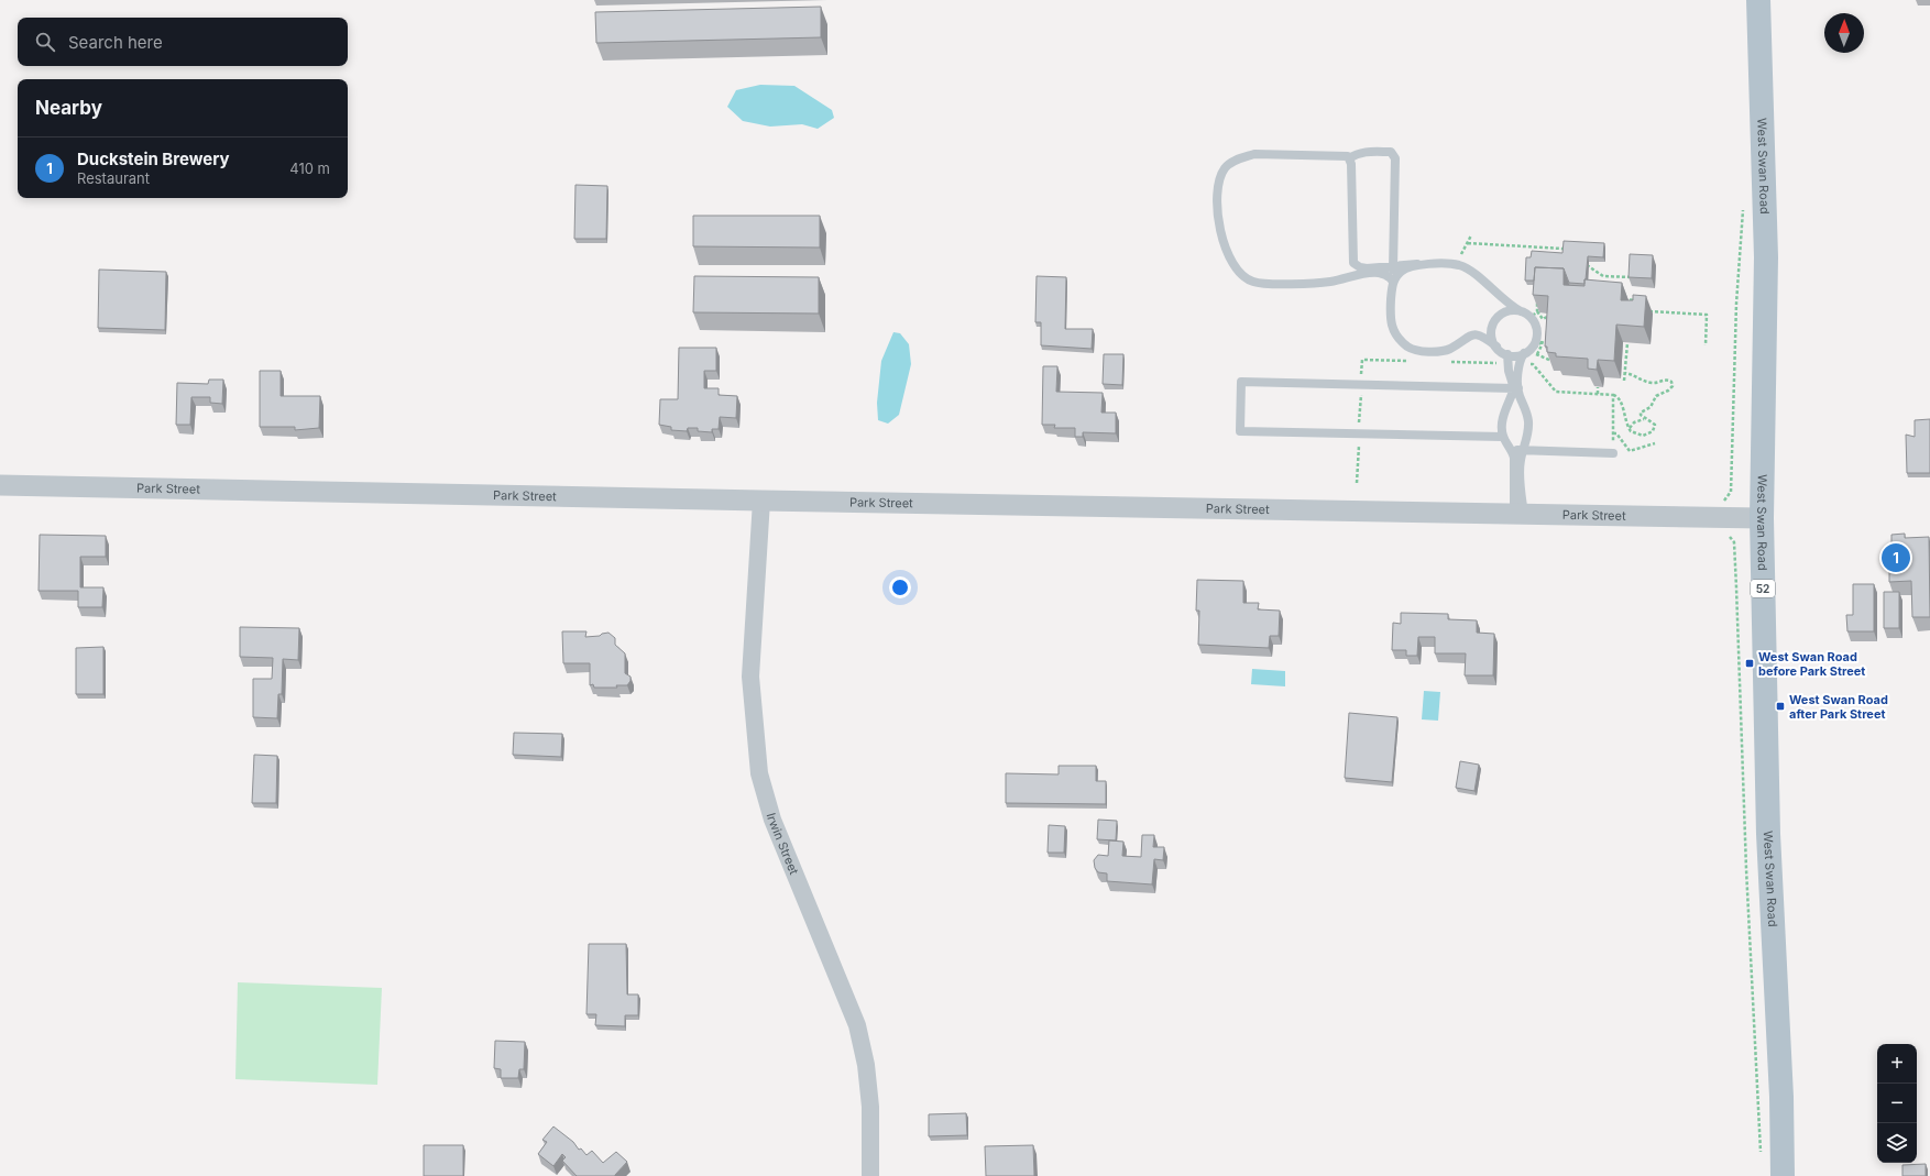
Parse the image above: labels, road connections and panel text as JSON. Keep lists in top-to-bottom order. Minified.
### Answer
{"streets":{"main road":["West Swan Road","52"],"street":["Park Street","Irwin Street"]},"crossings":[["West Swan Road","Park Street"],["Park Street","Irwin Street"]],"places":{"transit":["West Swan Road before Park Street","West Swan Road after Park Street"]},"north":"top","page":{"search":"Search here","heading":"Nearby","list":[{"mark":"1","name":"Duckstein Brewery","note":"Restaurant","value":"410 m"}],"pins":"1","map_buttons":["+","−"]}}
